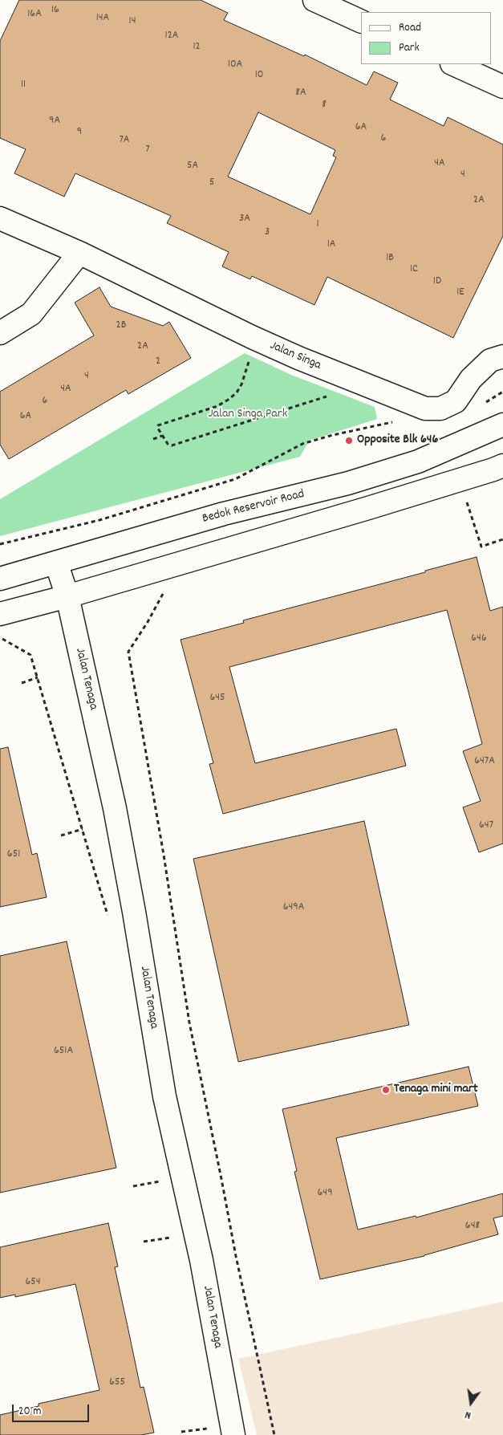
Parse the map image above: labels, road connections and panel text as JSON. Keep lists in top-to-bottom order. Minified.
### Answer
{"streets":{"street":["Jalan Singa","Bedok Reservoir Road","Jalan Tenaga"]},"crossings":[["Bedok Reservoir Road","Jalan Tenaga"]],"parks":["Jalan Singa Park"],"places":["Opposite Blk 646","Tenaga mini mart"],"house_numbers":["16","16A","14A","14","12A","12","10A","10","11","8A","8","9A","6A","9","6","7A","7","4A","5A","4","5","2A","3A","1","3","1A","1B","1C","1D","1E","2B","2A","2","4","4A","6","6A","646","645","647A","647","651","649A","651A","649","648","654","655"],"legend":["Road","Park"],"scale_bar":"20 m","north":"bottom"}
